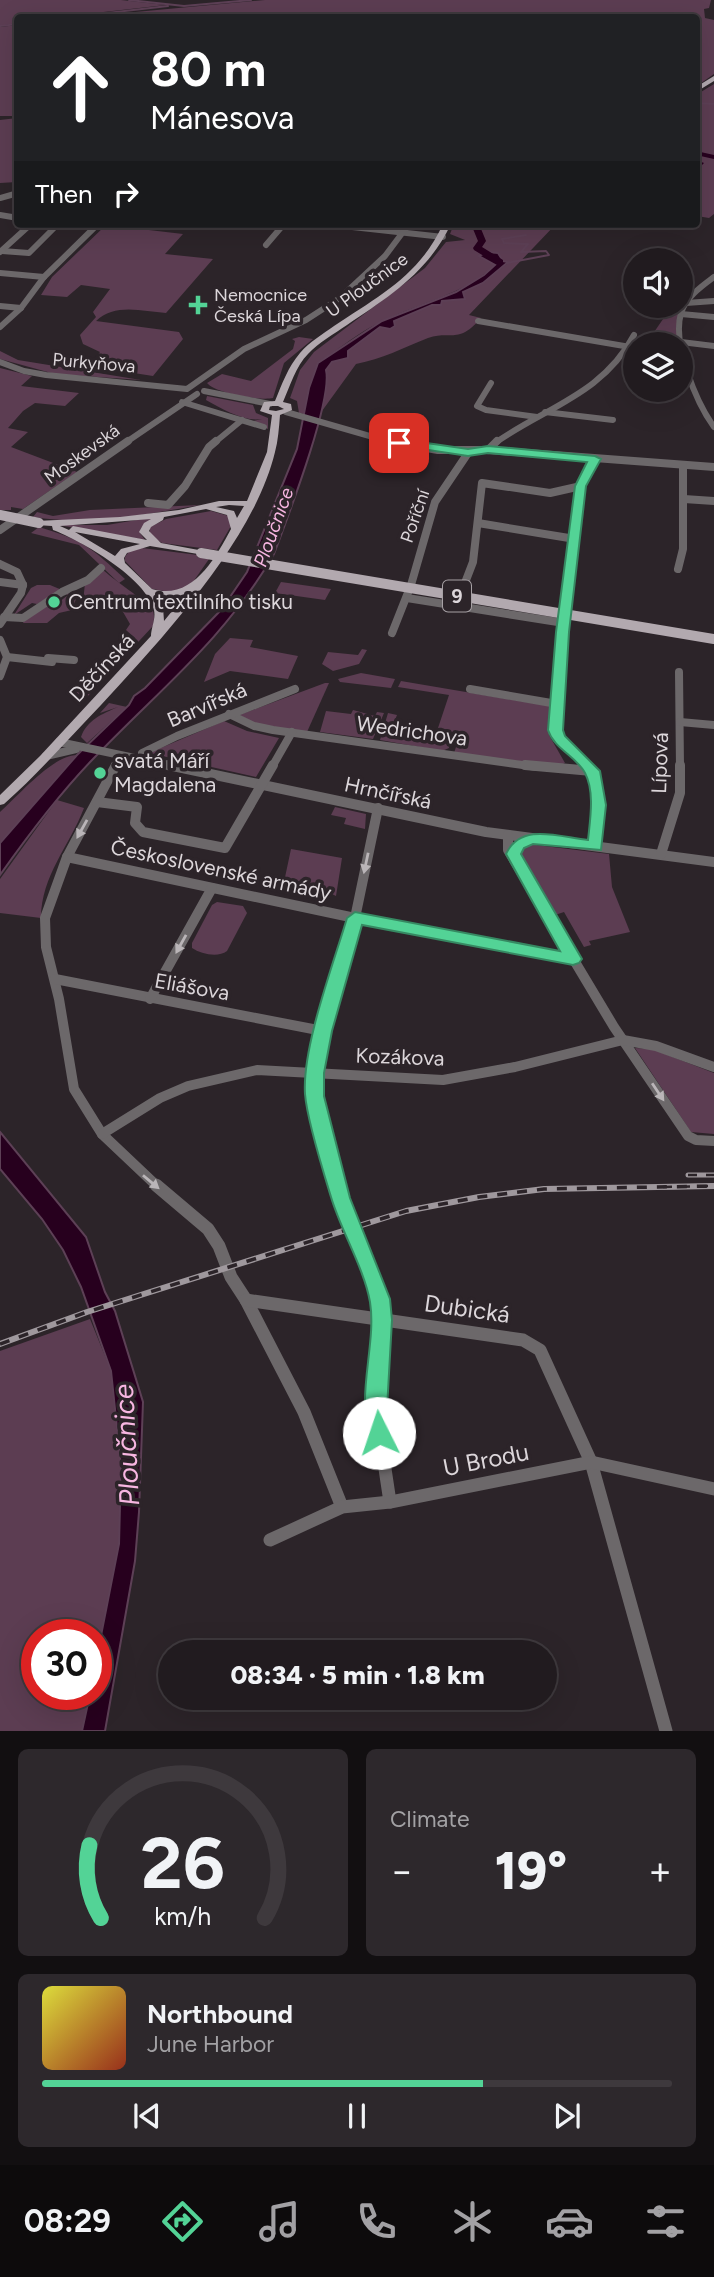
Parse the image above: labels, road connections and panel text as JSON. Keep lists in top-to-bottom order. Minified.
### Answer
{"streets":{"main road":["U Ploučnice","9","Děčínská"],"street":["Purkyňova","Moskevská","Poříční","Barvířská","Wedrichova","Lípová","Hrnčířská","Československé armády","Eliášova","Kozákova","Dubická","U Brodu"]},"crossings":[["Děčínská","Hrnčířská"],["Barvířská","Wedrichova"],["Barvířská","Hrnčířská"],["Lípová","Hrnčířská"],["Dubická","U Brodu"]],"water":["Ploučnice"],"places":{"health":["Nemocnice Česká Lípa"],"other":["Centrum textilního tisku","svatá Máří Magdalena"]},"page":{"turn":["80 m","Mánesova"],"then":"Then","limit":"30","trip":"08:34 · 5 min · 1.8 km","tile":"Climate","heat":["−","19°","+"],"song":["Northbound","June Harbor"],"tabs":"08:29","gauge":["26","km/h"]}}
